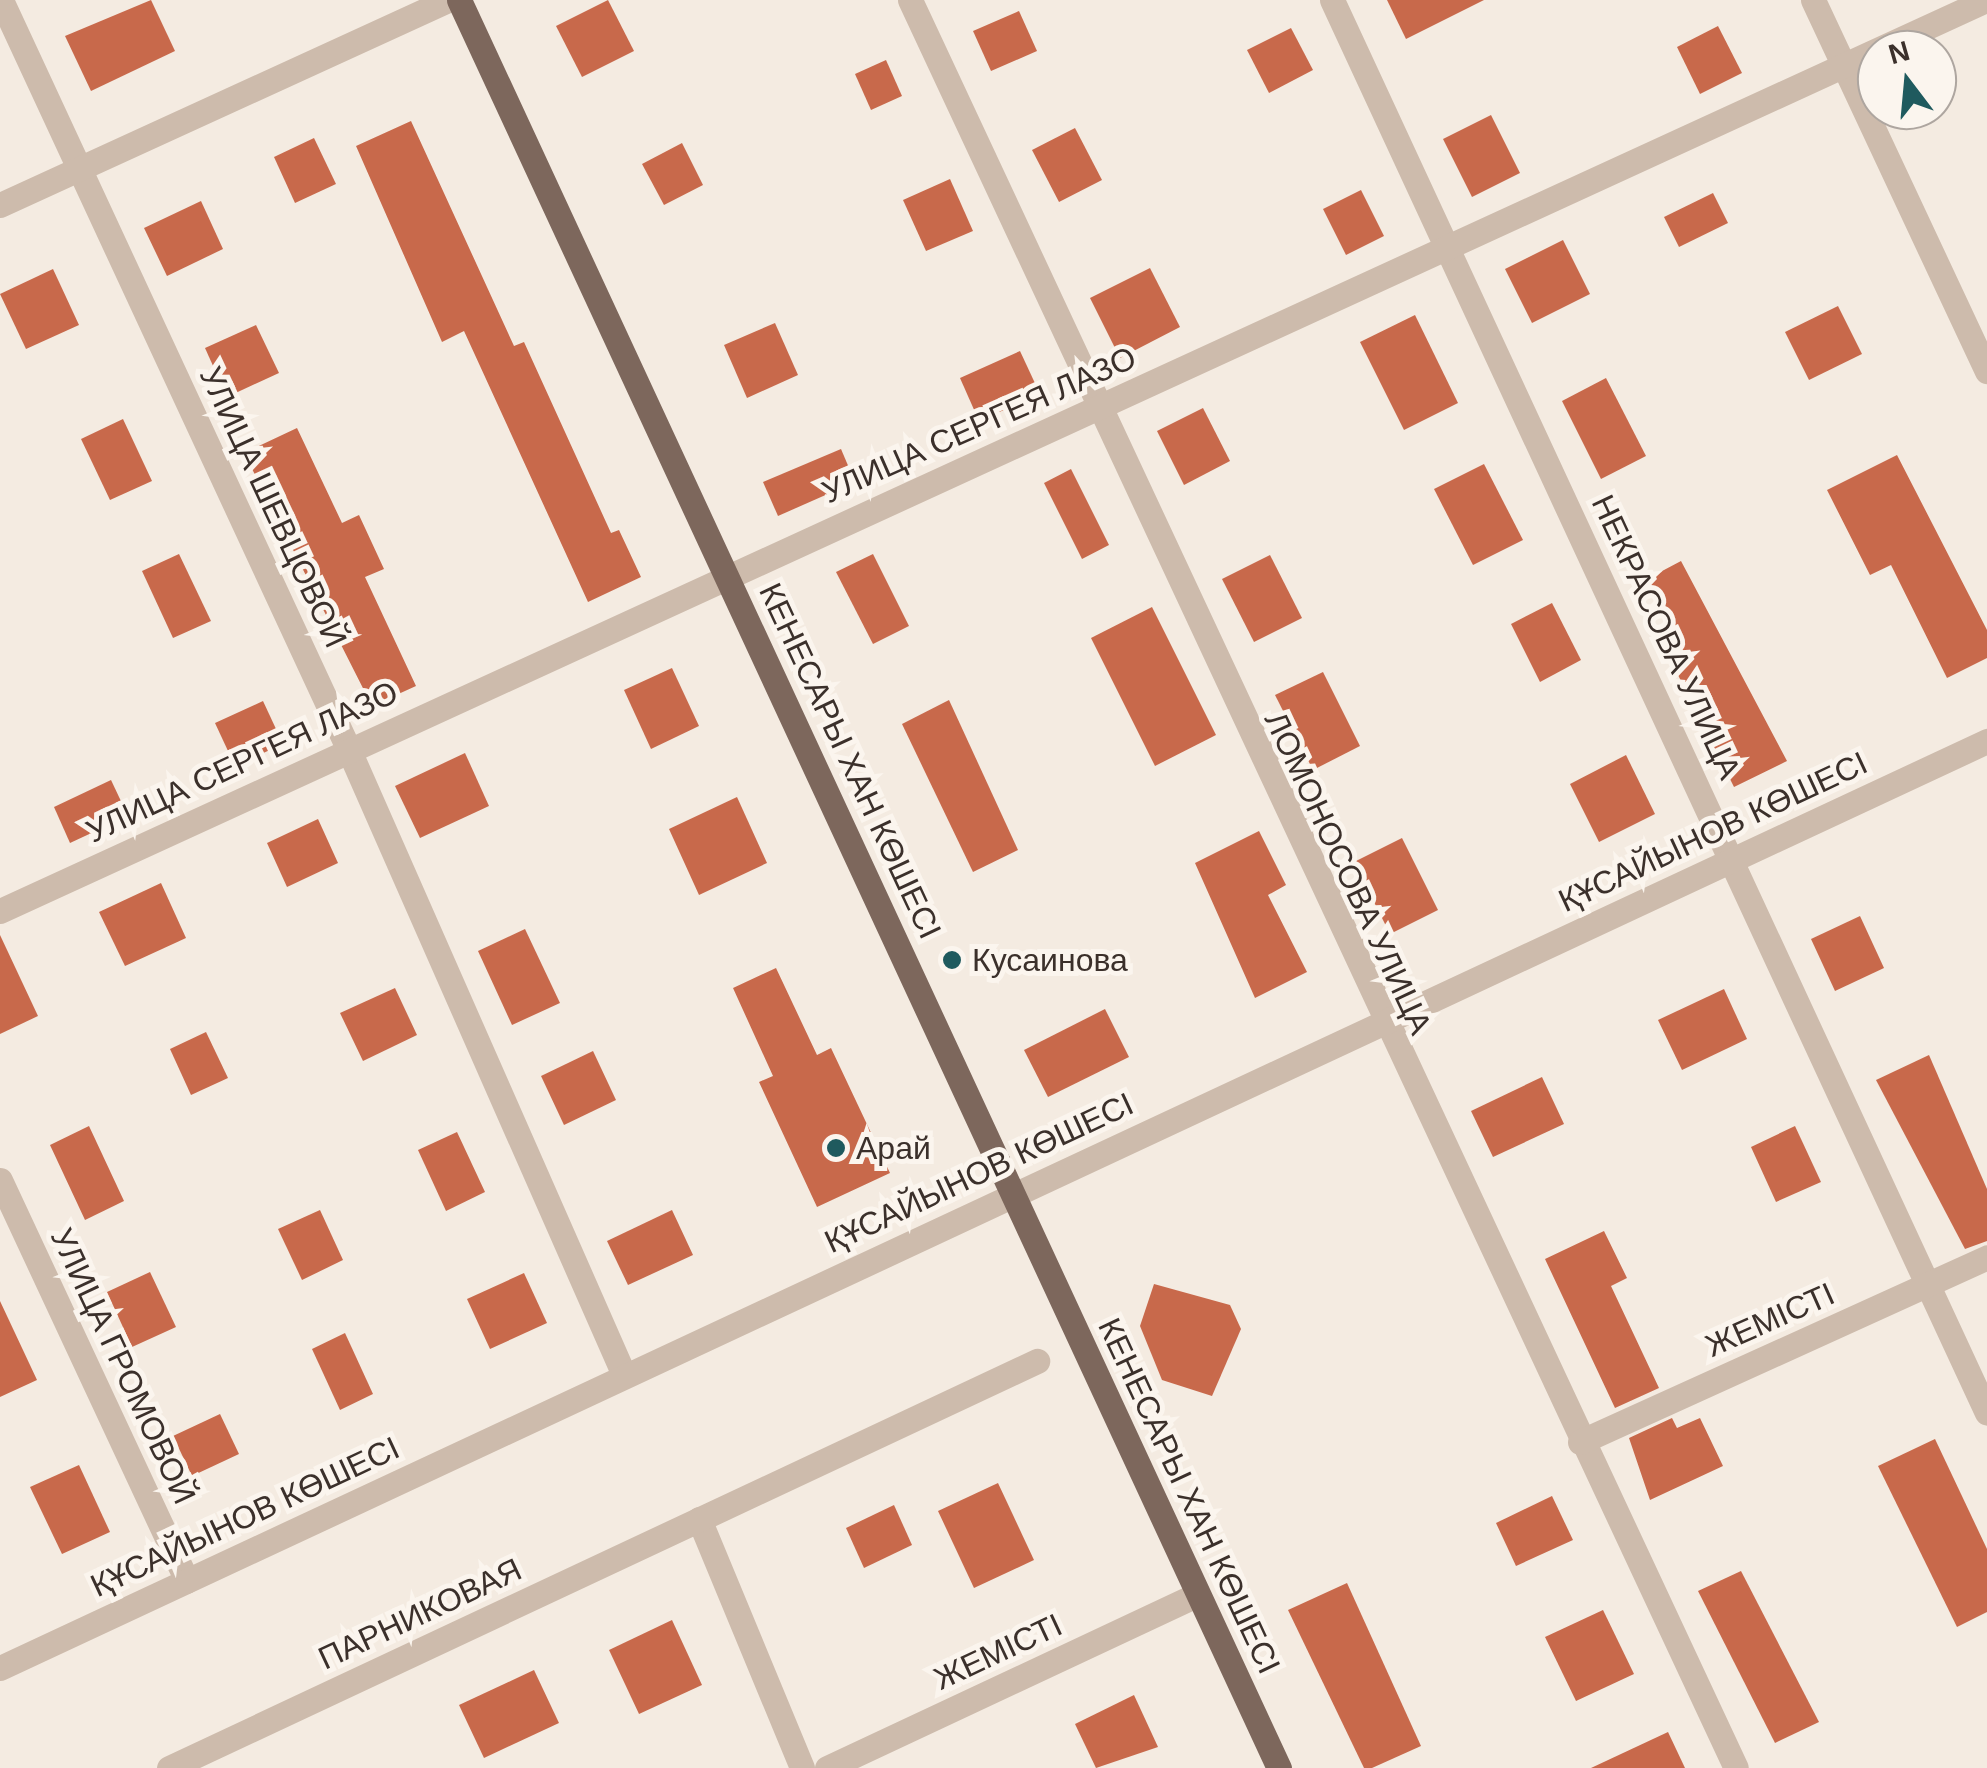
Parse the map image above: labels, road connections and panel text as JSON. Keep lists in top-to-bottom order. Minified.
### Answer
{"streets":{"main road":["КЕНЕСАРЫ ХАН КӨШЕСІ"],"street":["УЛИЦА СЕРГЕЯ ЛАЗО","УЛИЦА ШЕВЦОВОЙ","НЕКРАСОВА УЛИЦА","ҚҰСАЙЫНОВ КӨШЕСІ","ЛОМОНОСОВА УЛИЦА","ЖЕМІСТІ","УЛИЦА ГРОМОВОЙ","ПАРНИКОВАЯ"]},"crossings":[["УЛИЦА СЕРГЕЯ ЛАЗО","УЛИЦА ШЕВЦОВОЙ"],["УЛИЦА СЕРГЕЯ ЛАЗО","НЕКРАСОВА УЛИЦА"],["УЛИЦА СЕРГЕЯ ЛАЗО","КЕНЕСАРЫ ХАН КӨШЕСІ"],["УЛИЦА СЕРГЕЯ ЛАЗО","ЛОМОНОСОВА УЛИЦА"],["УЛИЦА ШЕВЦОВОЙ","ҚҰСАЙЫНОВ КӨШЕСІ"],["НЕКРАСОВА УЛИЦА","ҚҰСАЙЫНОВ КӨШЕСІ"],["НЕКРАСОВА УЛИЦА","ЖЕМІСТІ"],["КЕНЕСАРЫ ХАН КӨШЕСІ","ҚҰСАЙЫНОВ КӨШЕСІ"],["КЕНЕСАРЫ ХАН КӨШЕСІ","ЖЕМІСТІ"],["ҚҰСАЙЫНОВ КӨШЕСІ","ЛОМОНОСОВА УЛИЦА"],["ҚҰСАЙЫНОВ КӨШЕСІ","УЛИЦА ГРОМОВОЙ"],["ЛОМОНОСОВА УЛИЦА","ЖЕМІСТІ"]],"places":["Кусаинова","Арай"],"north":"top"}
